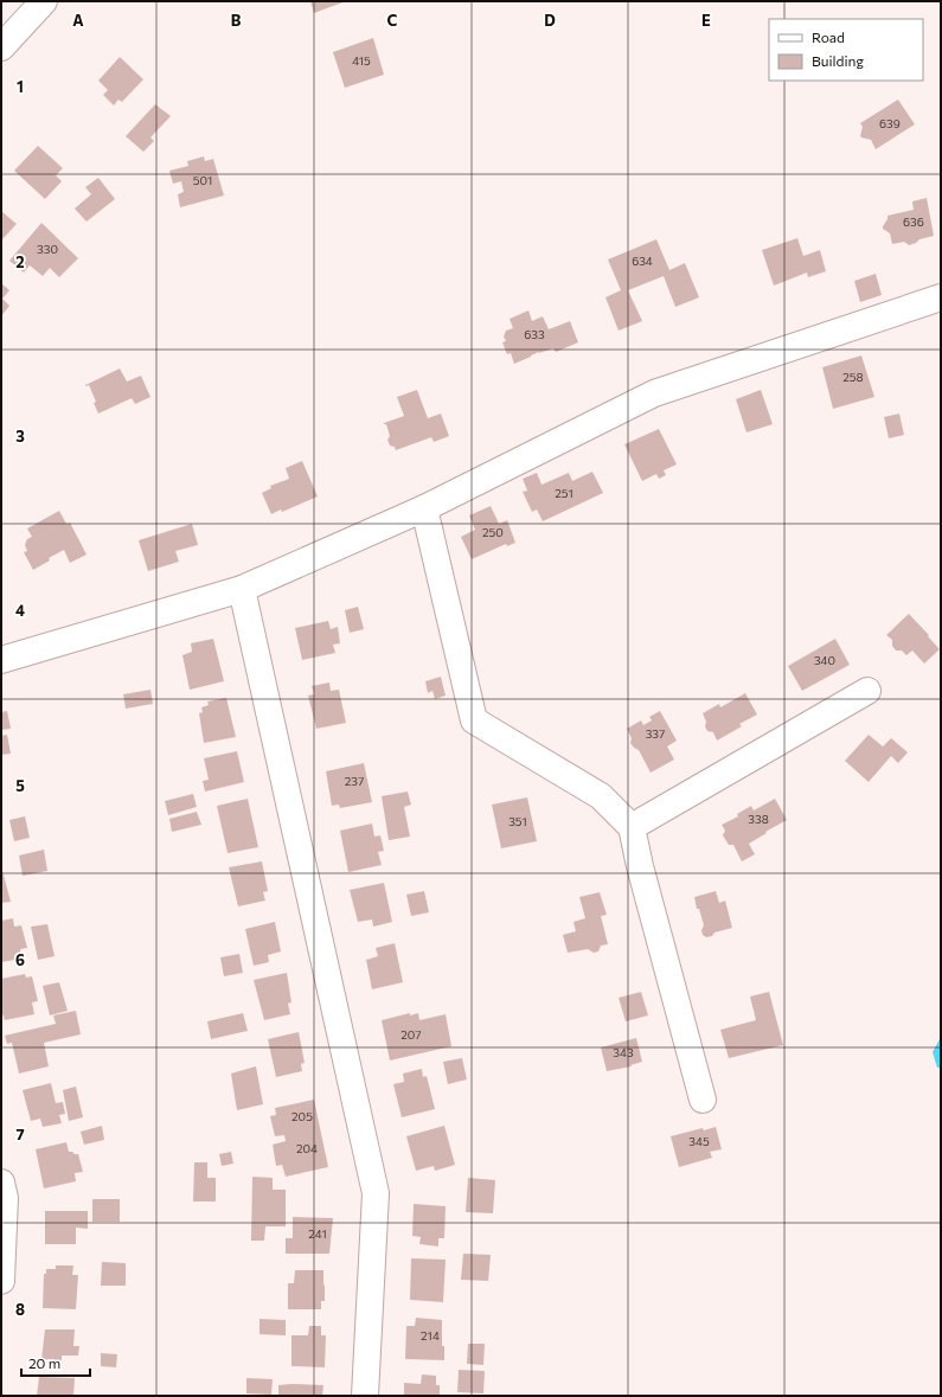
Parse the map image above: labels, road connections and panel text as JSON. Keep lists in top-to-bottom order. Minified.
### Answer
{"house_numbers":["415","639","501","636","330","634","633","258","251","250","340","337","237","338","351","207","343","205","345","204","241","214"],"legend":["Road","Building"],"scale_bar":"20 m","grid":{"columns":["A","B","C","D","E"],"rows":["1","2","3","4","5","6","7","8"]}}
